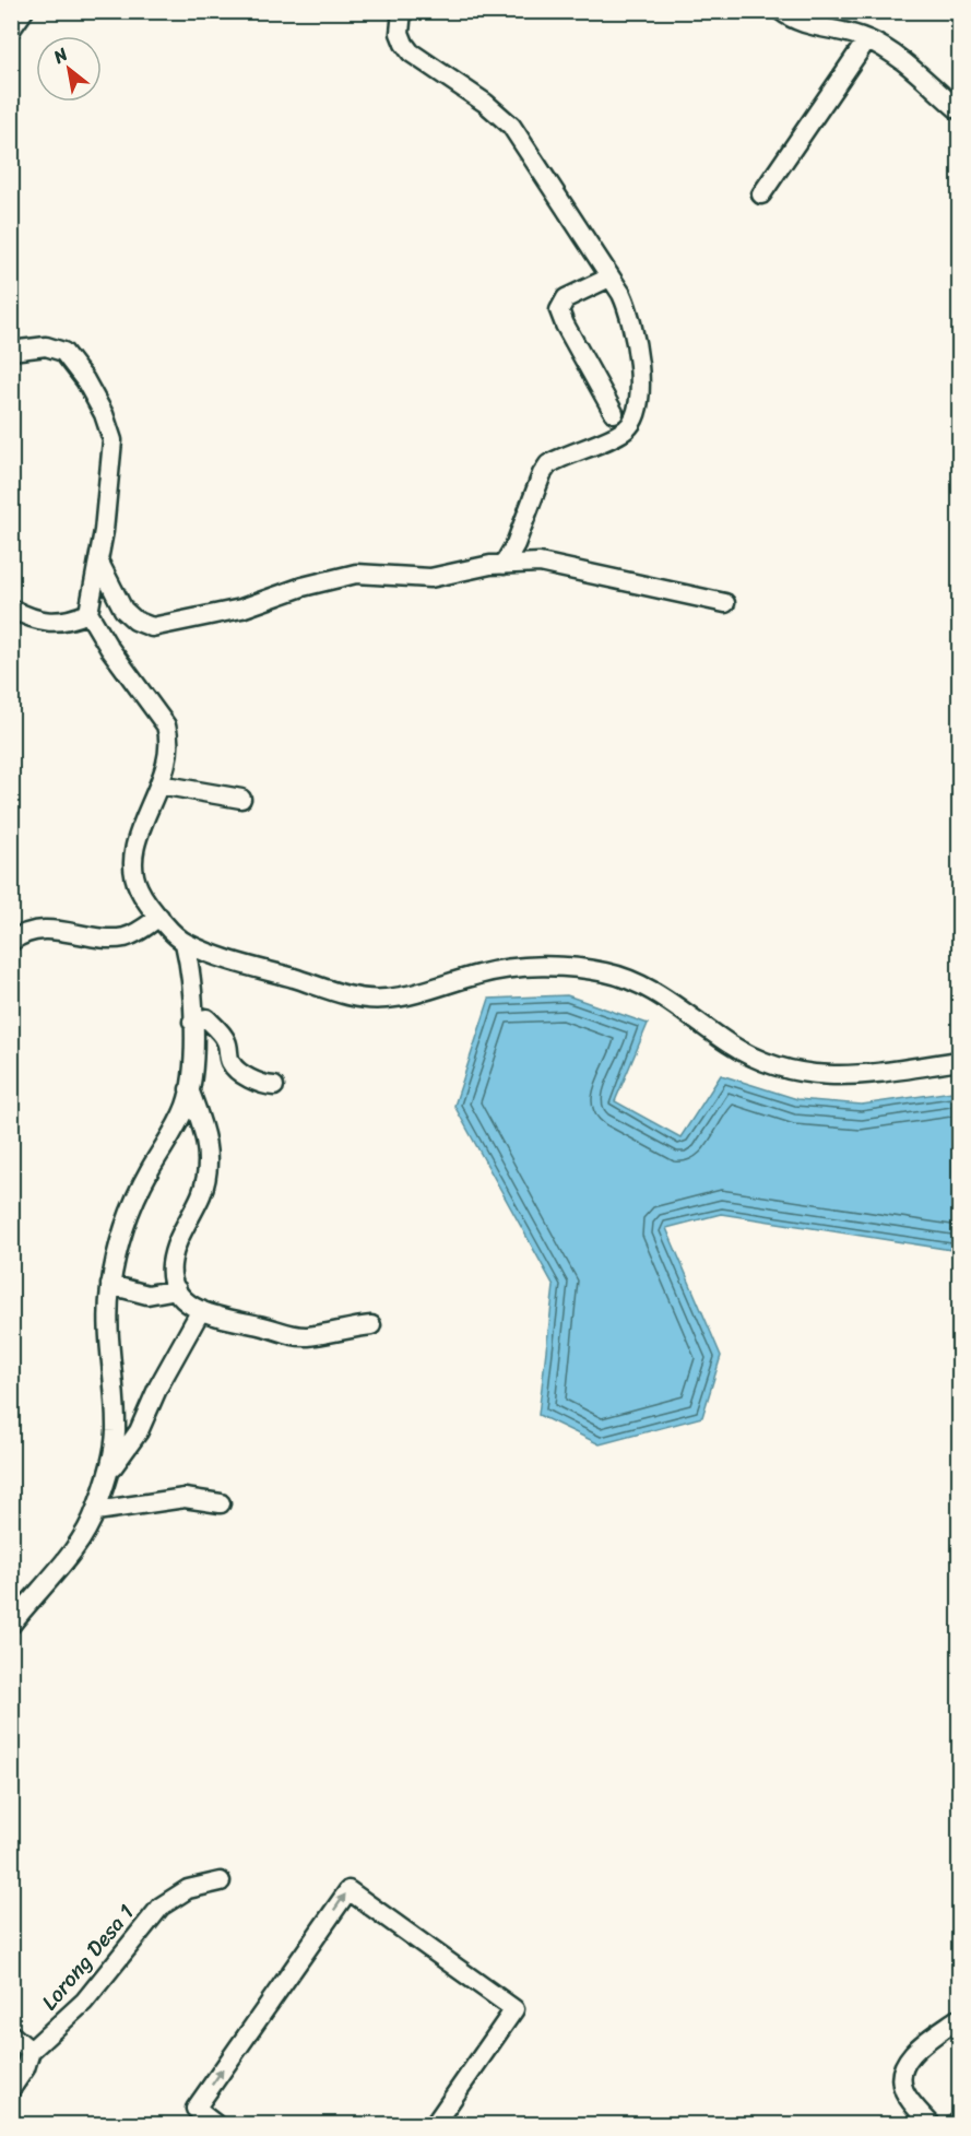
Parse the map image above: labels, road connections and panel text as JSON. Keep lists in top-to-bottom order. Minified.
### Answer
{"streets":{"street":["Lorong Desa 1"]},"north":"top left"}
